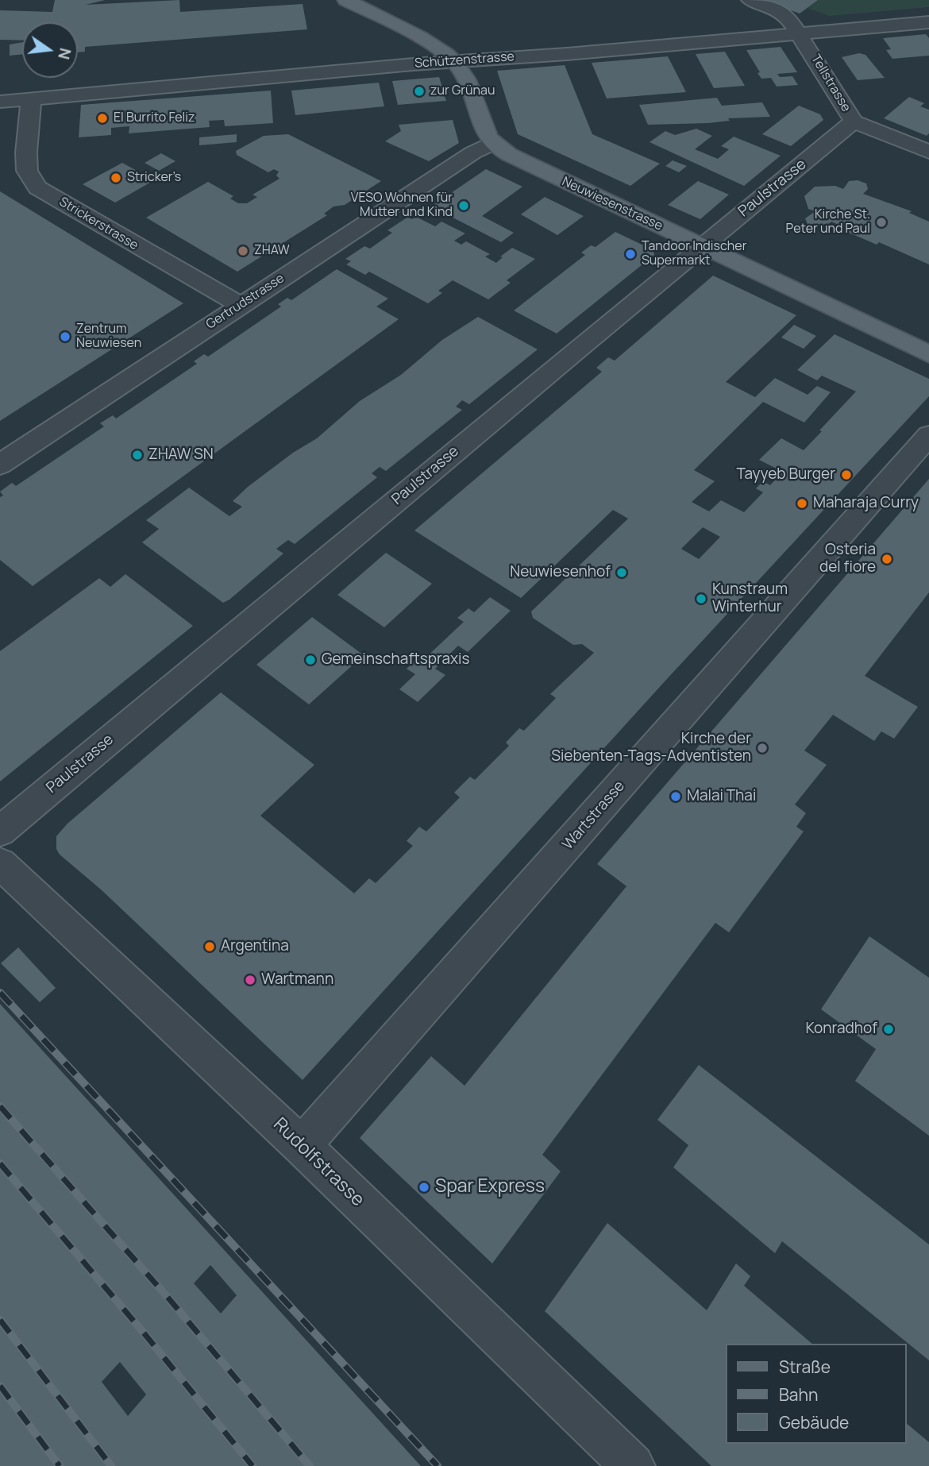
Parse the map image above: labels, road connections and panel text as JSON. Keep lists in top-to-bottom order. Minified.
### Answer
{"streets":{"main road":["Neuwiesenstrasse"],"street":["Schützenstrasse","Tellstrasse","Paulstrasse","Strickerstrasse","Gertrudstrasse","Wartstrasse","Rudolfstrasse"]},"crossings":[["Schützenstrasse","Tellstrasse"],["Schützenstrasse","Neuwiesenstrasse"],["Schützenstrasse","Strickerstrasse"],["Tellstrasse","Paulstrasse"],["Paulstrasse","Neuwiesenstrasse"],["Neuwiesenstrasse","Gertrudstrasse"],["Strickerstrasse","Gertrudstrasse"],["Wartstrasse","Rudolfstrasse"]],"places":["zur Grünau","El Burrito Feliz","Stricker’s","VESO Wohnen für Mutter und Kind","Kirche St. Peter und Paul","ZHAW","Tandoor Indischer Supermarkt","Zentrum Neuwiesen","ZHAW SN","Tayyeb Burger","Maharaja Curry","Osteria del fiore","Neuwiesenhof","Kunstraum Winterhur","Gemeinschaftspraxis","Kirche der Siebenten-Tags-Adventisten","Malai Thai","Argentina","Wartmann","Konradhof","Spar Express"],"legend":["Straße","Bahn","Gebäude"],"north":"right"}
